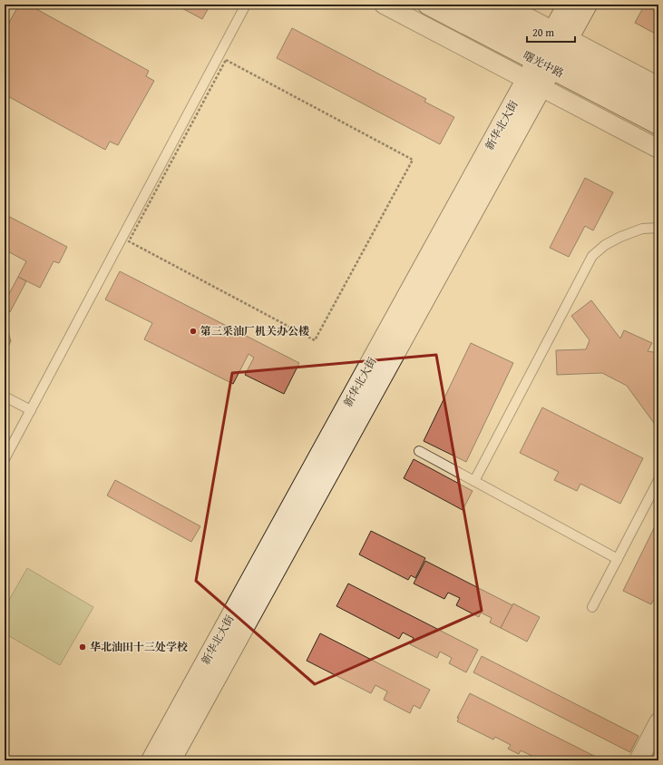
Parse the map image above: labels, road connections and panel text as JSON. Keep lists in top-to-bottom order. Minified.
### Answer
{"streets":{"main road":["曙光中路","新华北大街"]},"crossings":[["曙光中路","新华北大街"]],"places":["第三采油厂机关办公楼","华北油田十三处学校"],"scale_bar":"20 m"}
